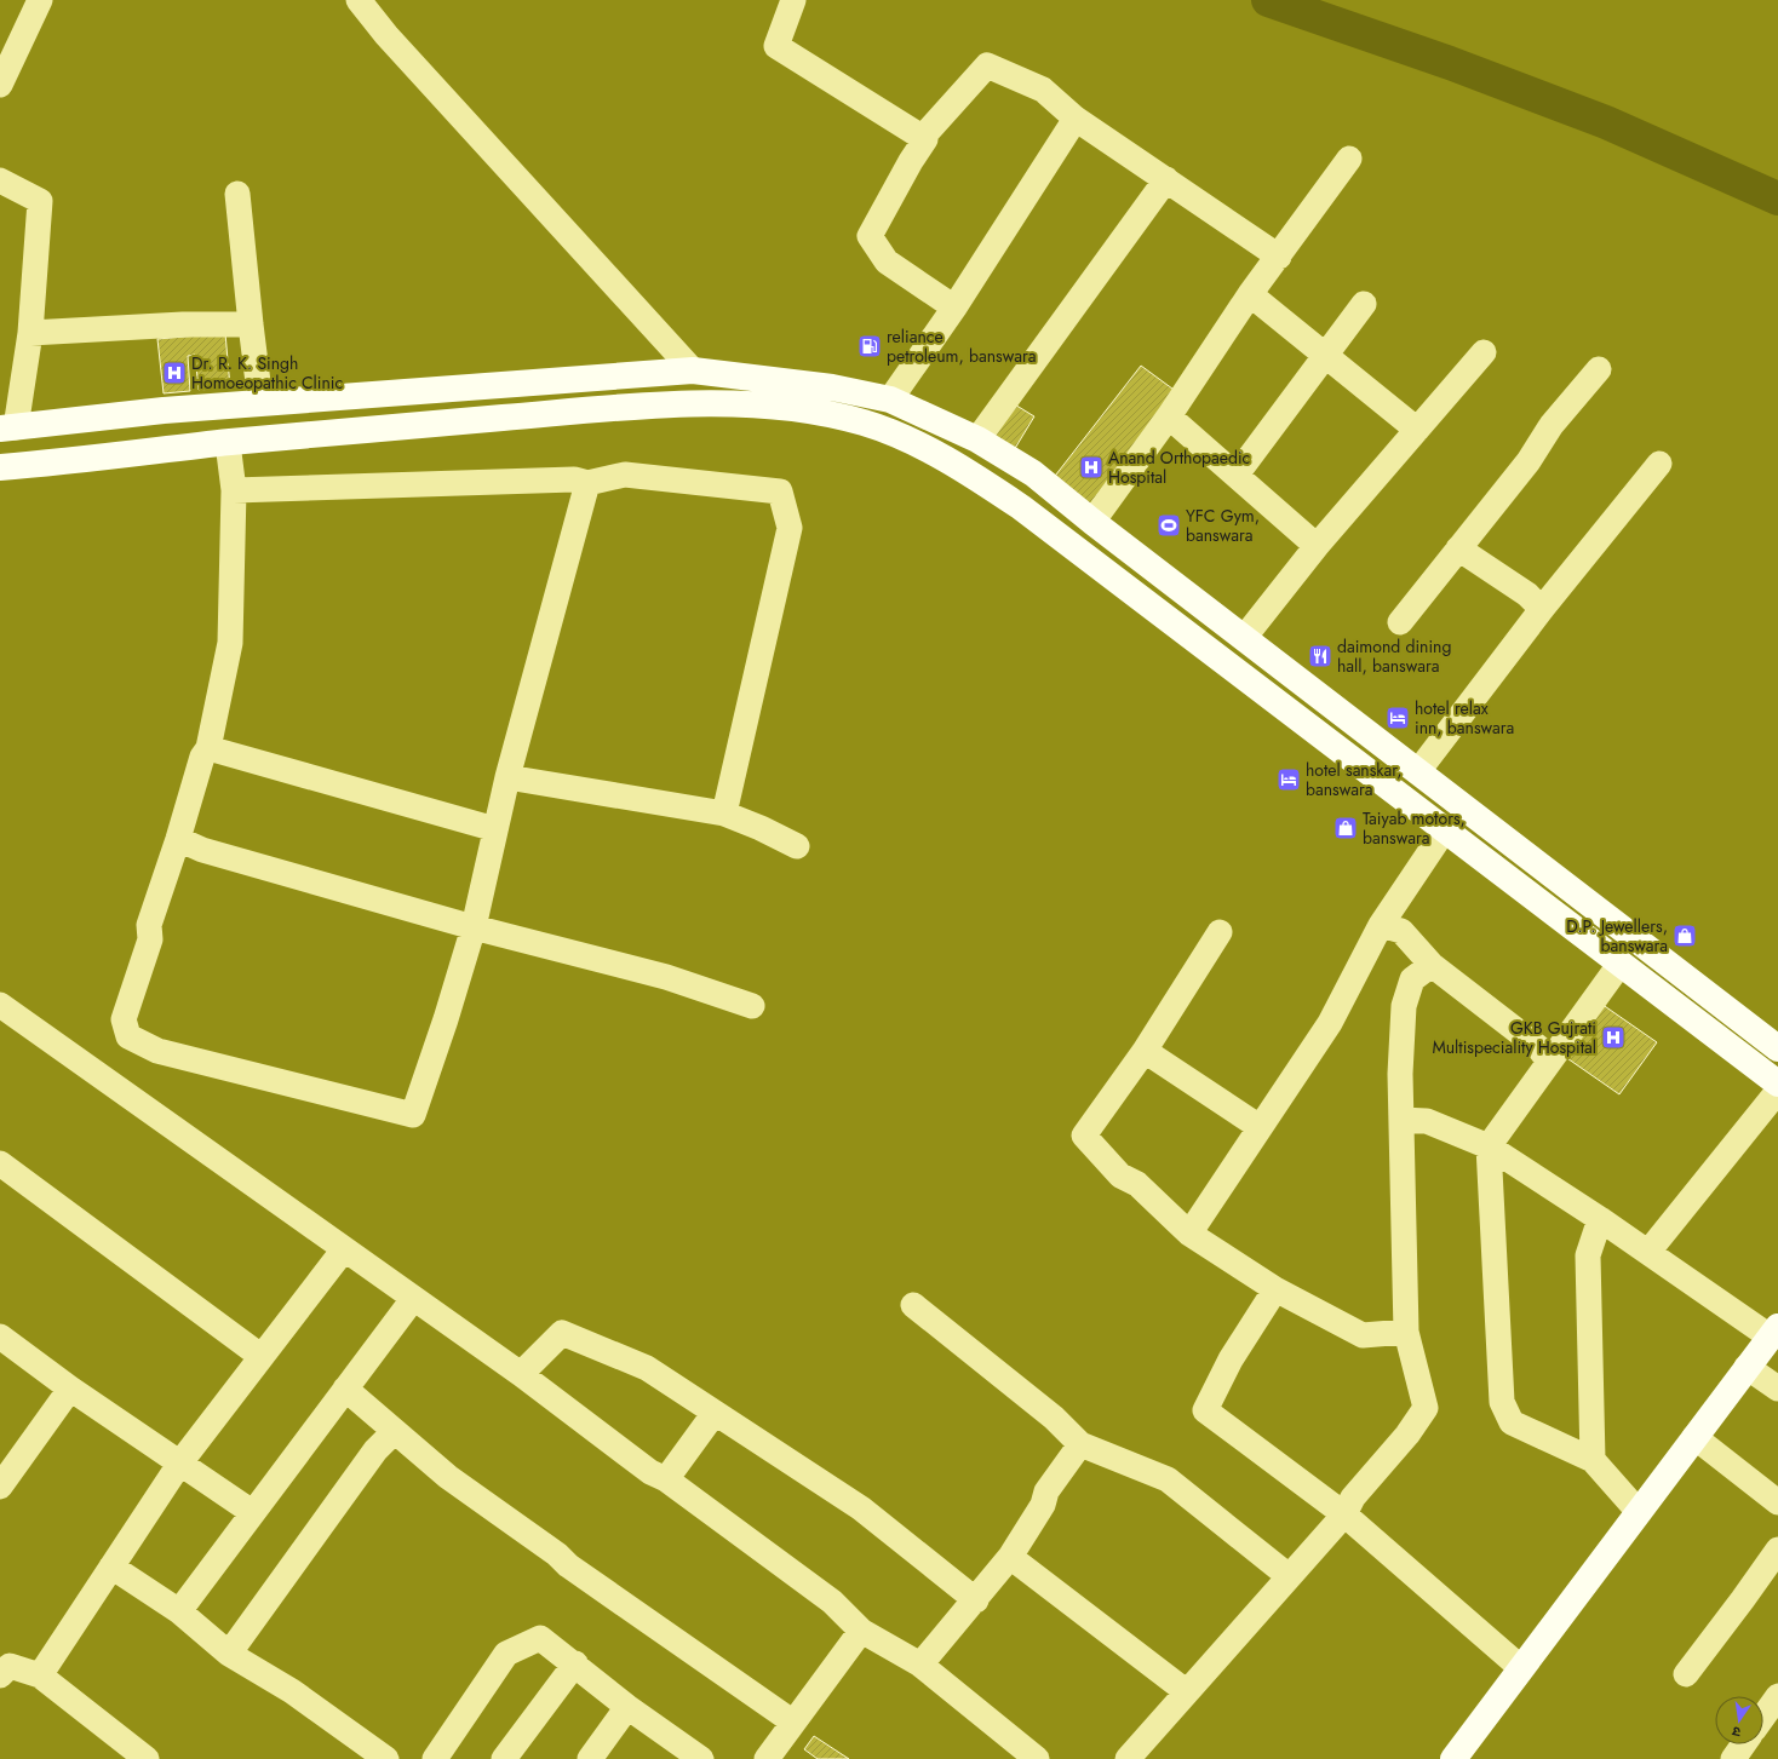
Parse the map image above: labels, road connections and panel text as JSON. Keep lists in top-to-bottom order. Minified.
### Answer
{"places":{"fuel station":["reliance petroleum, banswara"],"hospital":["Dr. R. K. Singh Homoeopathic Clinic","Anand Orthopaedic Hospital","GKB Gujrati Multispeciality Hospital"],"sports":["YFC Gym, banswara"],"restaurant":["daimond dining hall, banswara"],"hotel":["hotel relax inn, banswara","hotel sanskar, banswara"],"shop":["Taiyab motors, banswara","D.P. Jewellers, banswara"]},"north":"bottom"}
